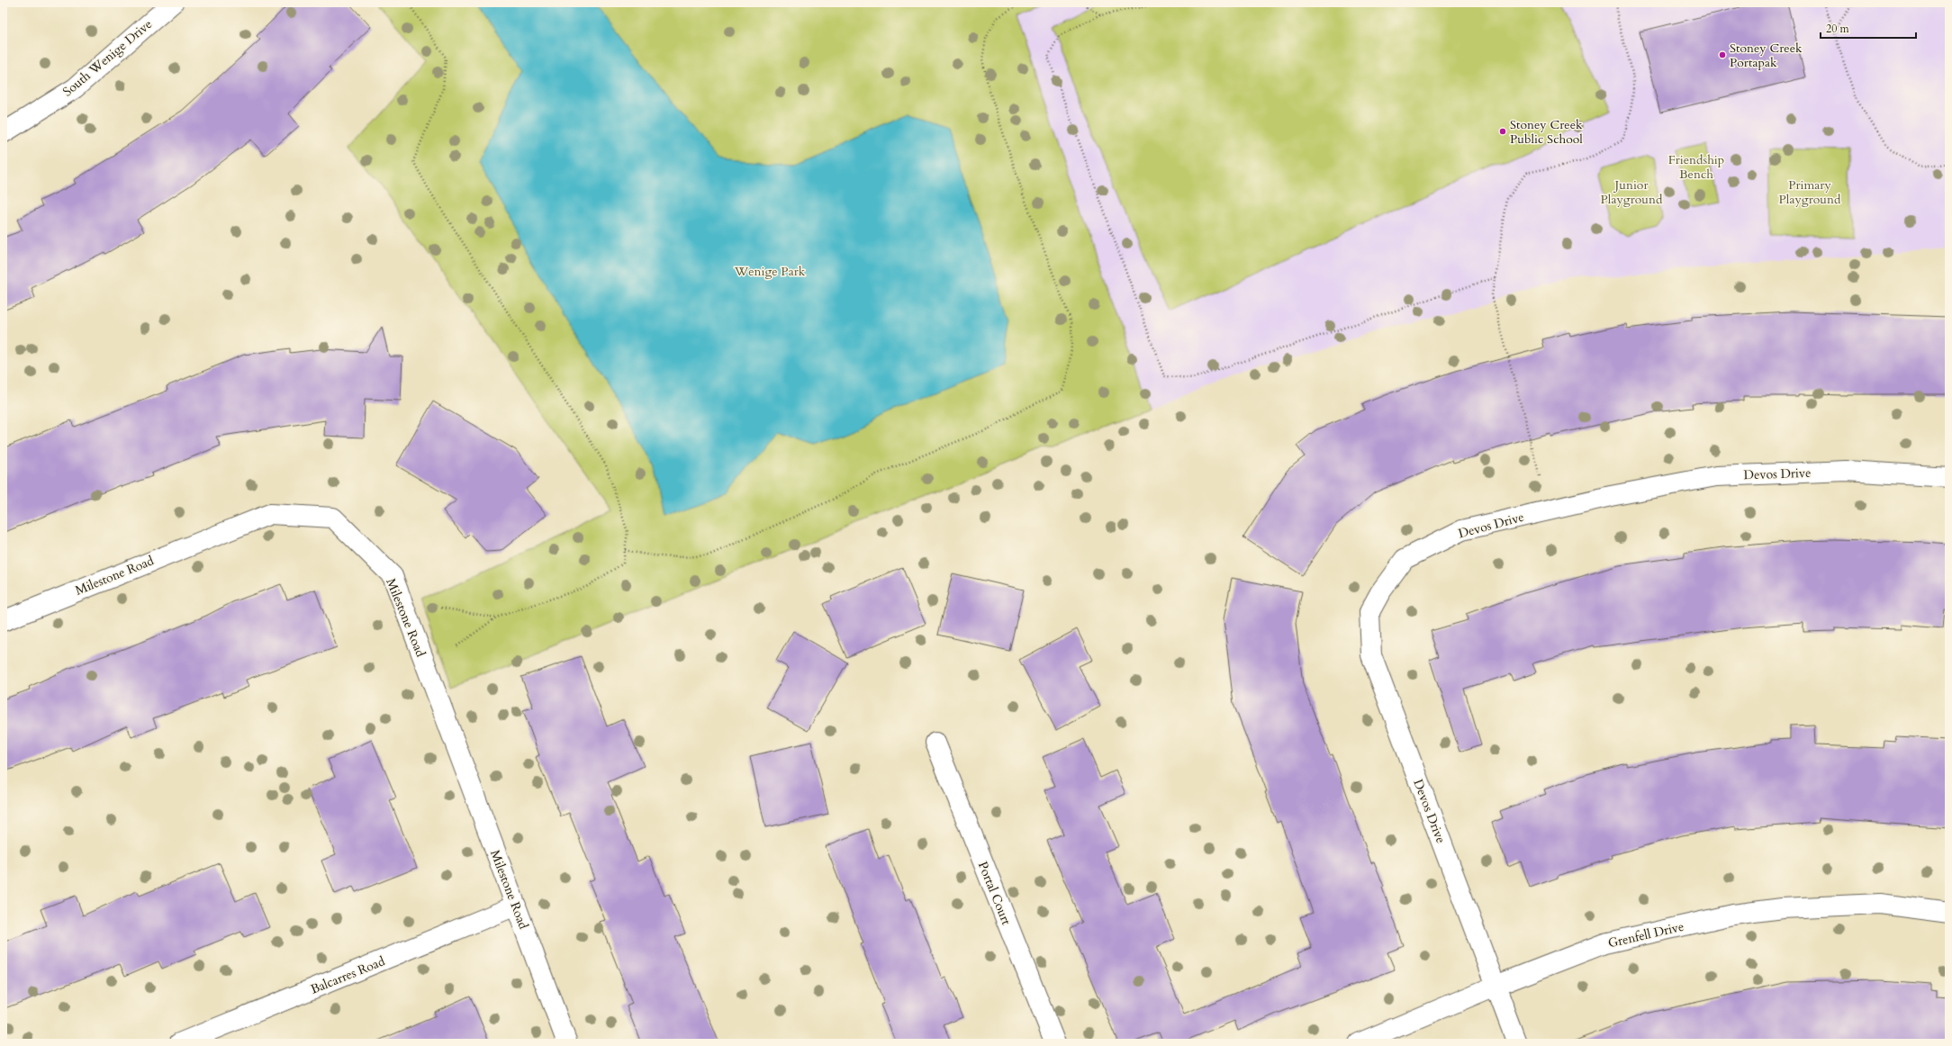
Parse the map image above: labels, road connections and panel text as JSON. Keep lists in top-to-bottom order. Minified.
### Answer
{"streets":{"street":["South Wenige Drive","Devos Drive","Milestone Road","Portal Court","Grenfell Drive","Balcarres Road"]},"crossings":[["Devos Drive","Grenfell Drive"],["Milestone Road","Balcarres Road"]],"parks":["Friendship Bench","Junior Playground","Primary Playground","Wenige Park"],"places":["Stoney Creek Portapak","Stoney Creek Public School"],"scale_bar":"20 m"}
